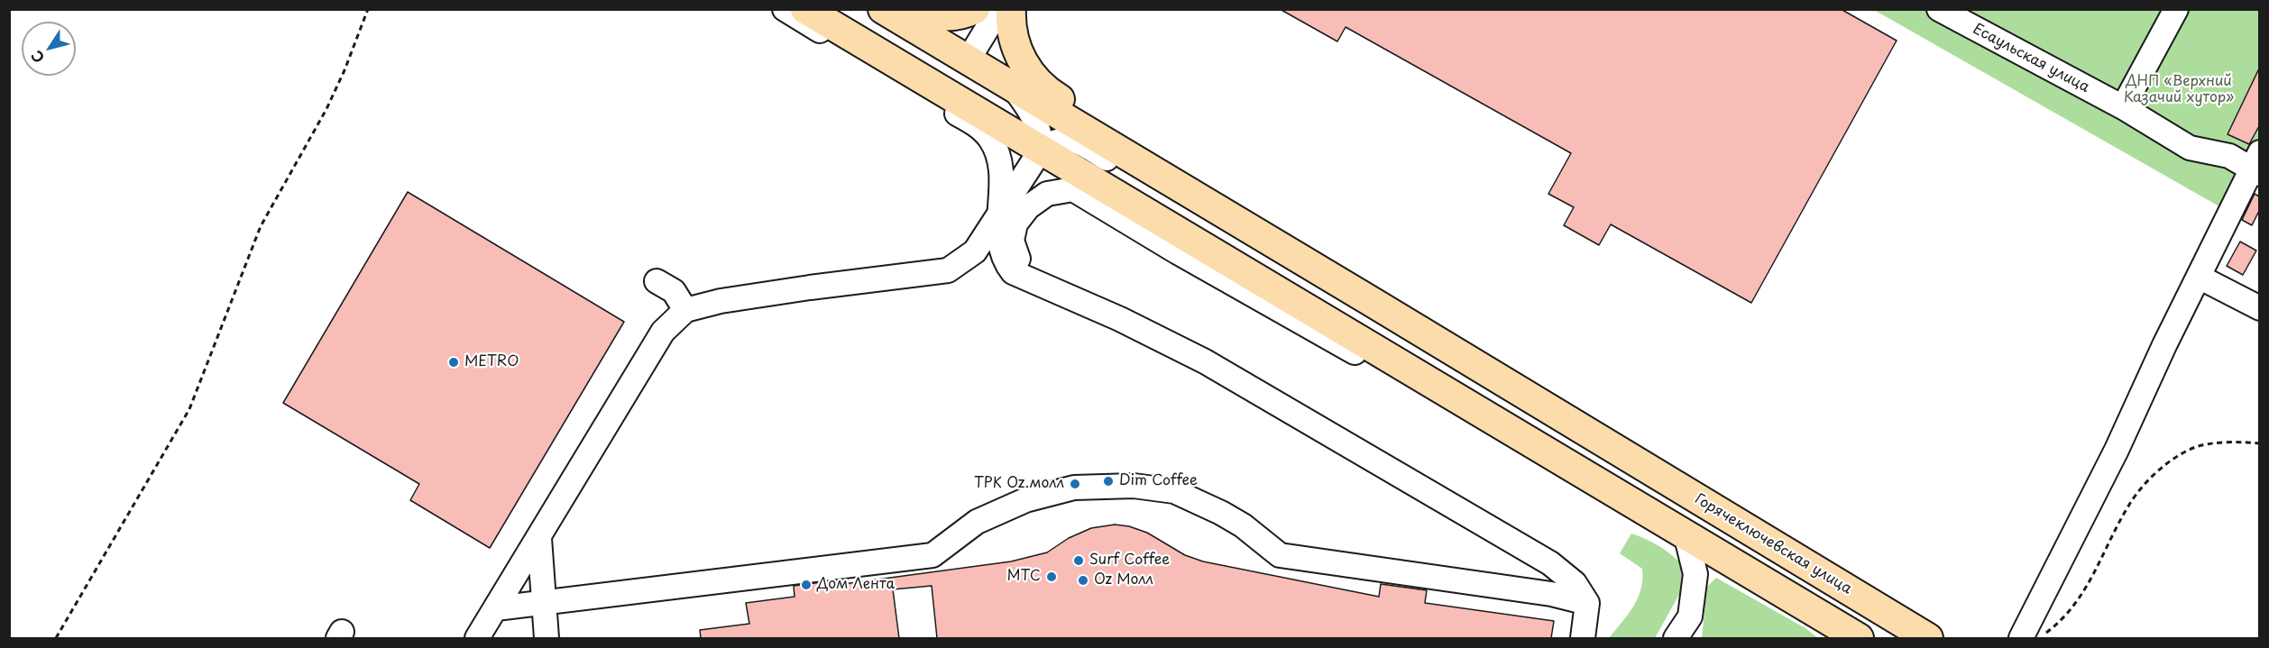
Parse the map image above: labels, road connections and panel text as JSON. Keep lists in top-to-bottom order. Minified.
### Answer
{"streets":{"main road":["Горячеключевская улица"],"street":["Есаульская улица"]},"parks":["ДНП «Верхний Казачий хутор»"],"places":["METRO","Dim Coffee","ТРК Oz молл","Surf Coffee","МТС","Oz Молл","Дом Лента"],"north":"bottom left"}
